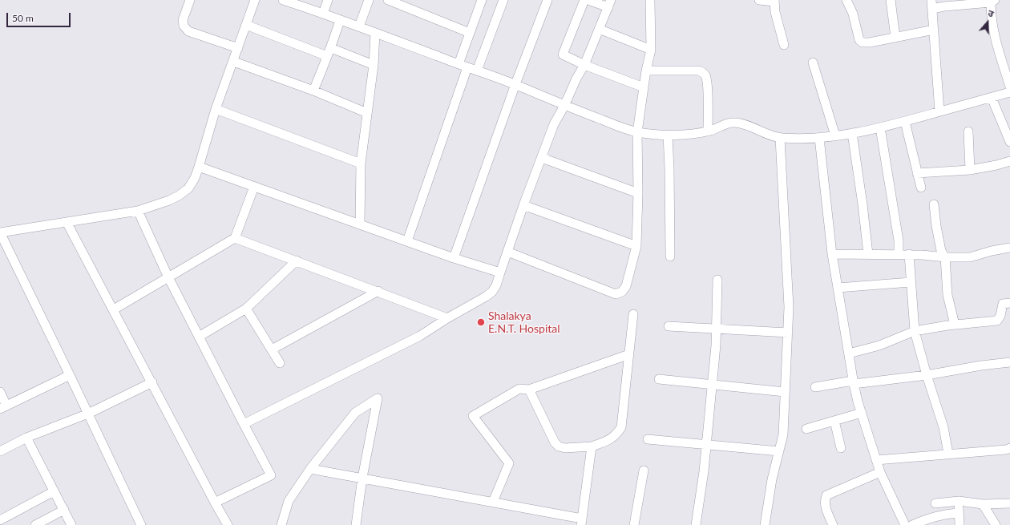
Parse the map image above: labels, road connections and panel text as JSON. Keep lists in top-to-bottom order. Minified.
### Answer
{"places":["Shalakya E.N.T. Hospital"],"scale_bar":"50 m","north":"top"}
